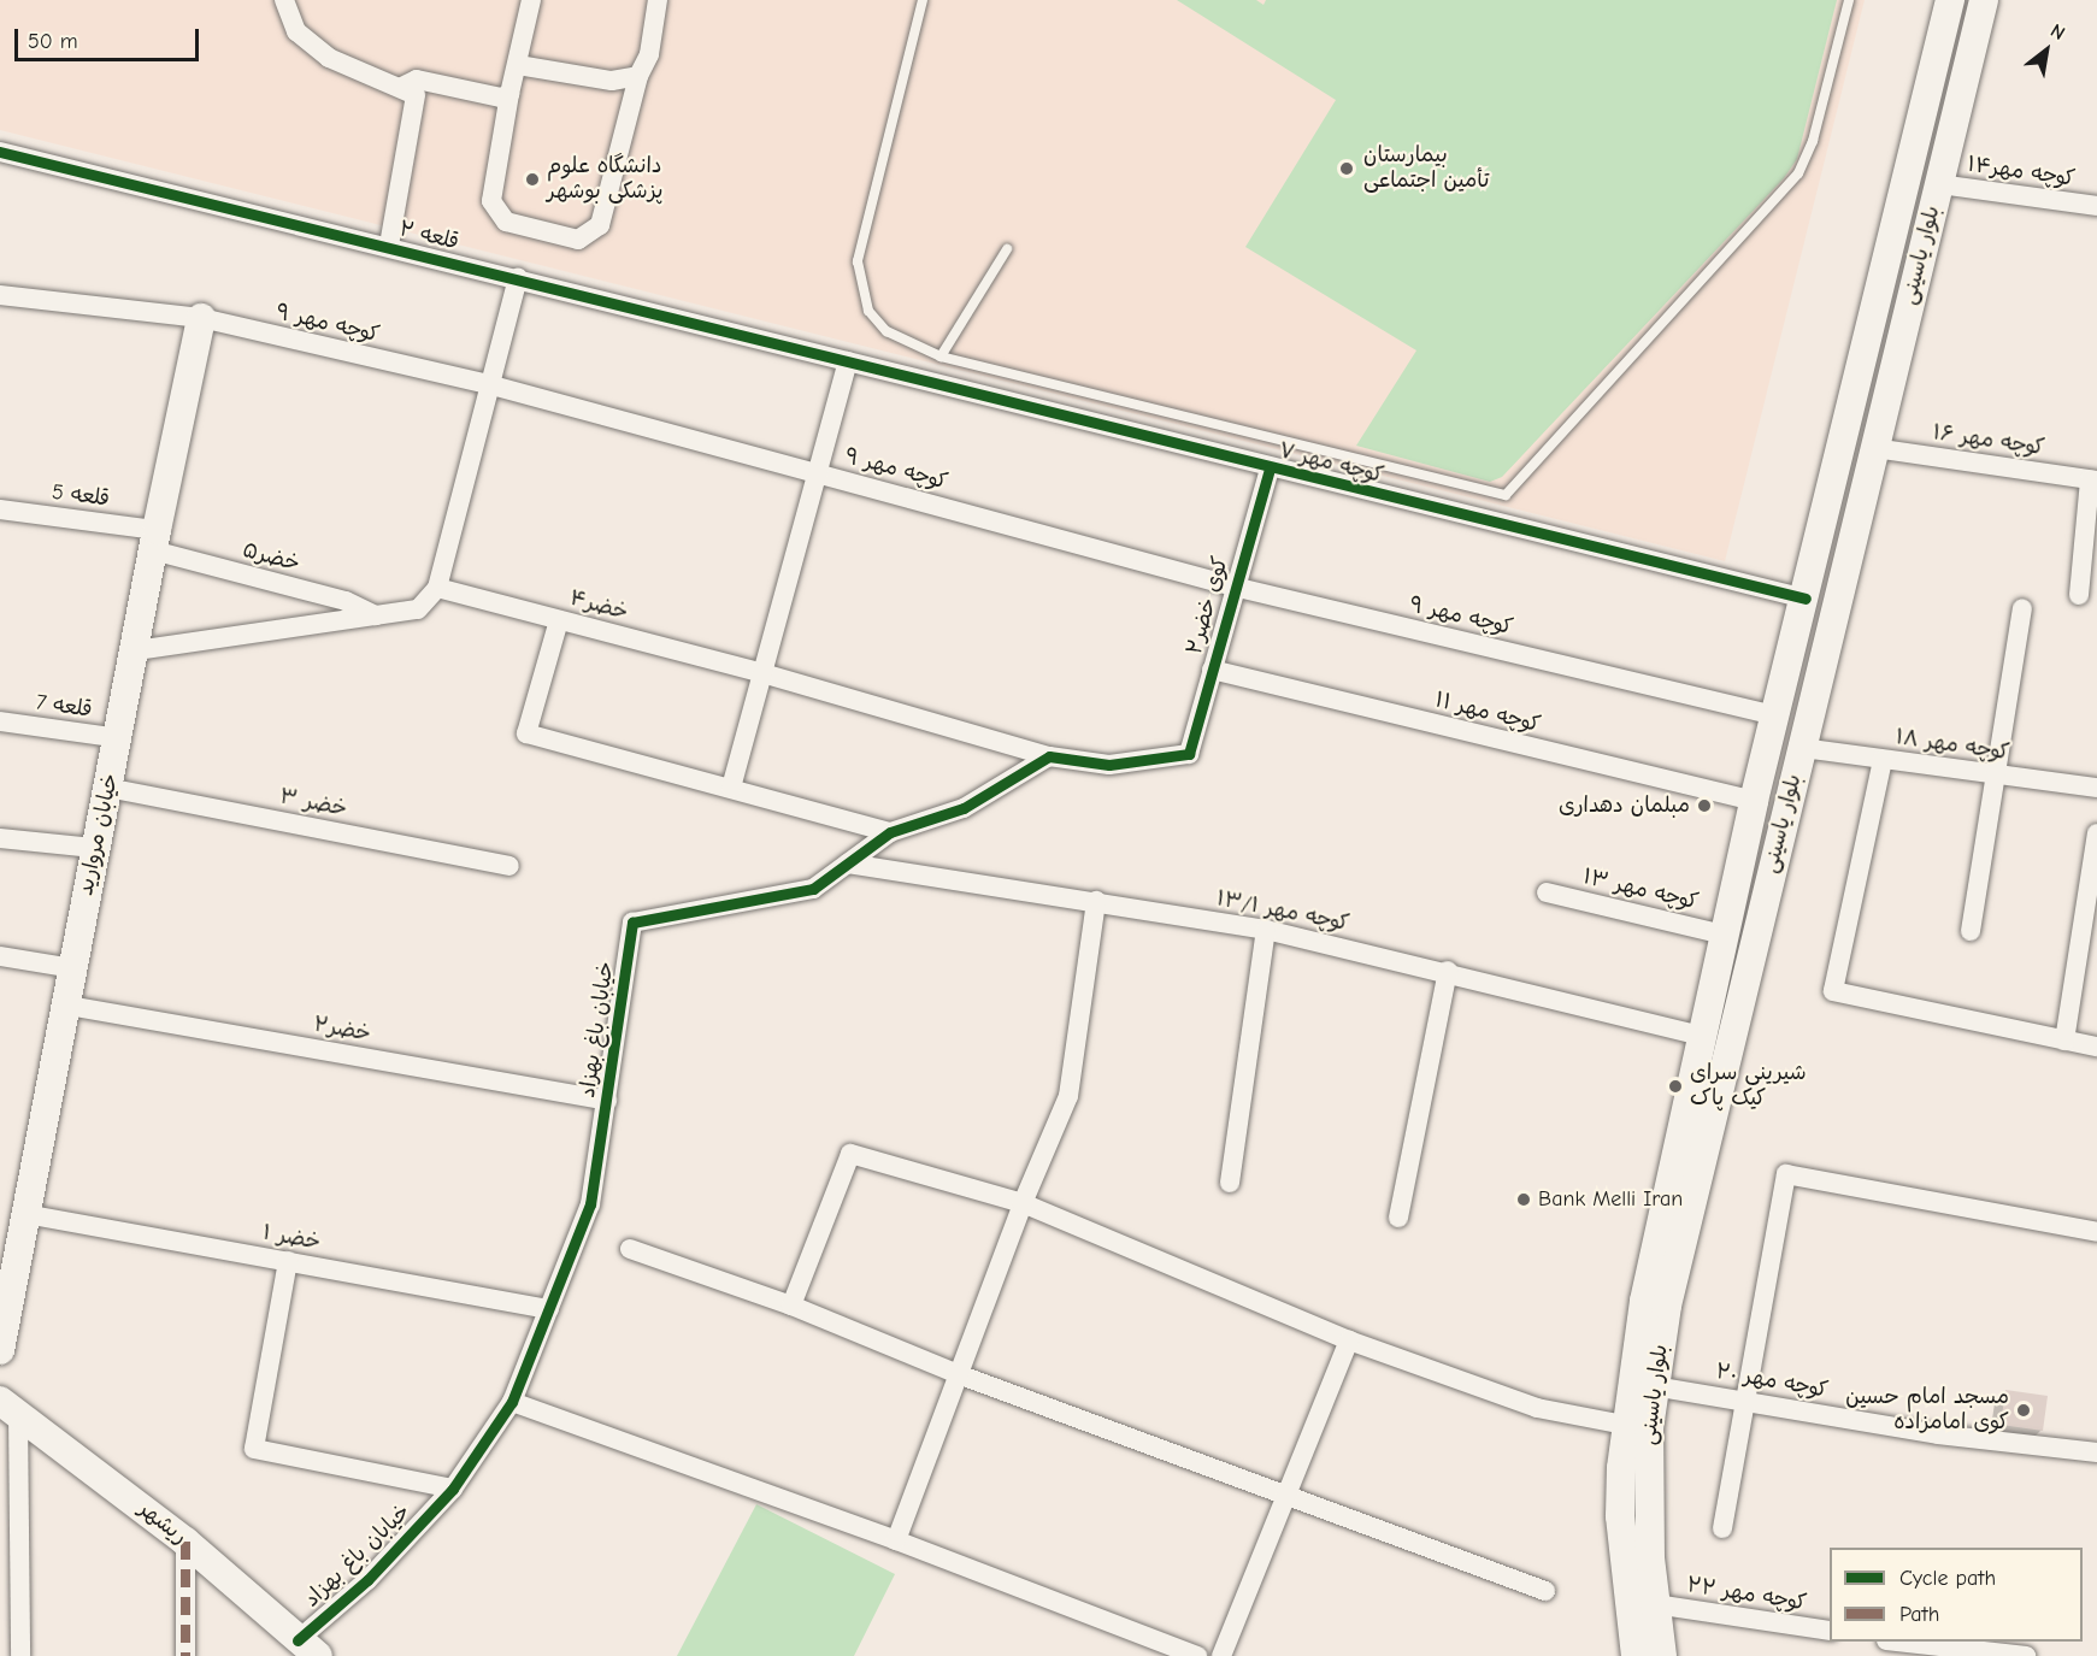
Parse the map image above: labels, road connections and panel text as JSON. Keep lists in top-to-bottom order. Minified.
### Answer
{"streets":{"main road":["بلوار یاسینی","خیابان مروارید","ریشهر"],"street":["کوچه مهر۱۴","قلعه ۲","کوچه مهر ۹","کوچه مهر ۱۶","کوچه مهر ۷","قلعه 5","خضر۵","خضر۴","کوی خضر۲","قلعه 7","کوچه مهر ۱۱","کوچه مهر ۱۸","خضر ۳","کوچه مهر ۱۳","کوچه مهر ۱۳/۱","خضر۲","خیابان باغ بهزاد","خضر ۱","کوچه مهر ۲۰","کوچه مهر ۲۲"]},"crossings":[["کوچه مهر۱۴","بلوار یاسینی"],["قلعه ۲","کوچه مهر ۷"],["بلوار یاسینی","کوچه مهر ۹"],["بلوار یاسینی","کوچه مهر ۱۶"],["بلوار یاسینی","کوچه مهر ۷"],["بلوار یاسینی","کوچه مهر ۱۱"],["بلوار یاسینی","کوچه مهر ۱۸"],["بلوار یاسینی","کوچه مهر ۱۳"],["بلوار یاسینی","کوچه مهر ۱۳/۱"],["بلوار یاسینی","کوچه مهر ۲۰"],["بلوار یاسینی","کوچه مهر ۲۲"],["کوچه مهر ۹","کوی خضر۲"],["کوچه مهر ۹","خیابان مروارید"],["کوچه مهر ۷","کوی خضر۲"],["قلعه 5","خضر۵"],["قلعه 5","خیابان مروارید"],["خضر۵","خیابان مروارید"],["خضر۴","کوی خضر۲"],["خضر۴","خیابان باغ بهزاد"],["کوی خضر۲","کوچه مهر ۱۱"],["کوی خضر۲","خیابان باغ بهزاد"],["قلعه 7","خیابان مروارید"],["خضر ۳","خیابان مروارید"],["خیابان مروارید","خضر۲"],["خیابان مروارید","خضر ۱"],["کوچه مهر ۱۳/۱","خیابان باغ بهزاد"],["خضر۲","خیابان باغ بهزاد"],["خیابان باغ بهزاد","خضر ۱"],["خیابان باغ بهزاد","ریشهر"]],"places":["بیمارستان تأمین اجتماعی","دانشگاه علوم پزشکی بوشهر","مبلمان دهداری","شیرینی سرای کیک پاک","Bank Melli Iran","مسجد امام حسین کوی امامزاده"],"legend":["Cycle path","Path"],"scale_bar":"50 m","north":"top right"}
